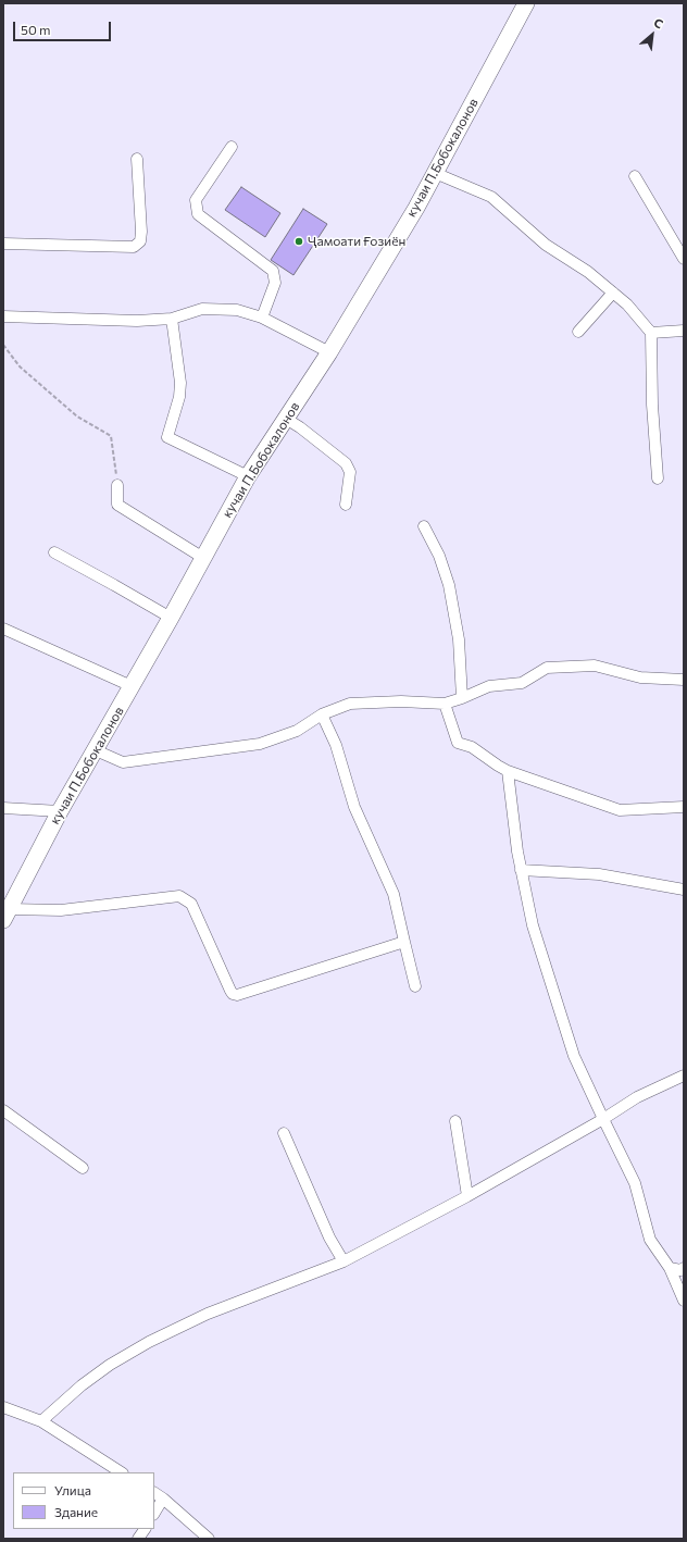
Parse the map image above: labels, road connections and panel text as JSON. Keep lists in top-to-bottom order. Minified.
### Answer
{"streets":{"main road":["кучаи П.Бобокалонов"]},"places":["Ҷамоати Ғозиён"],"legend":["Улица","Здание"],"scale_bar":"50 m","north":"top right"}
